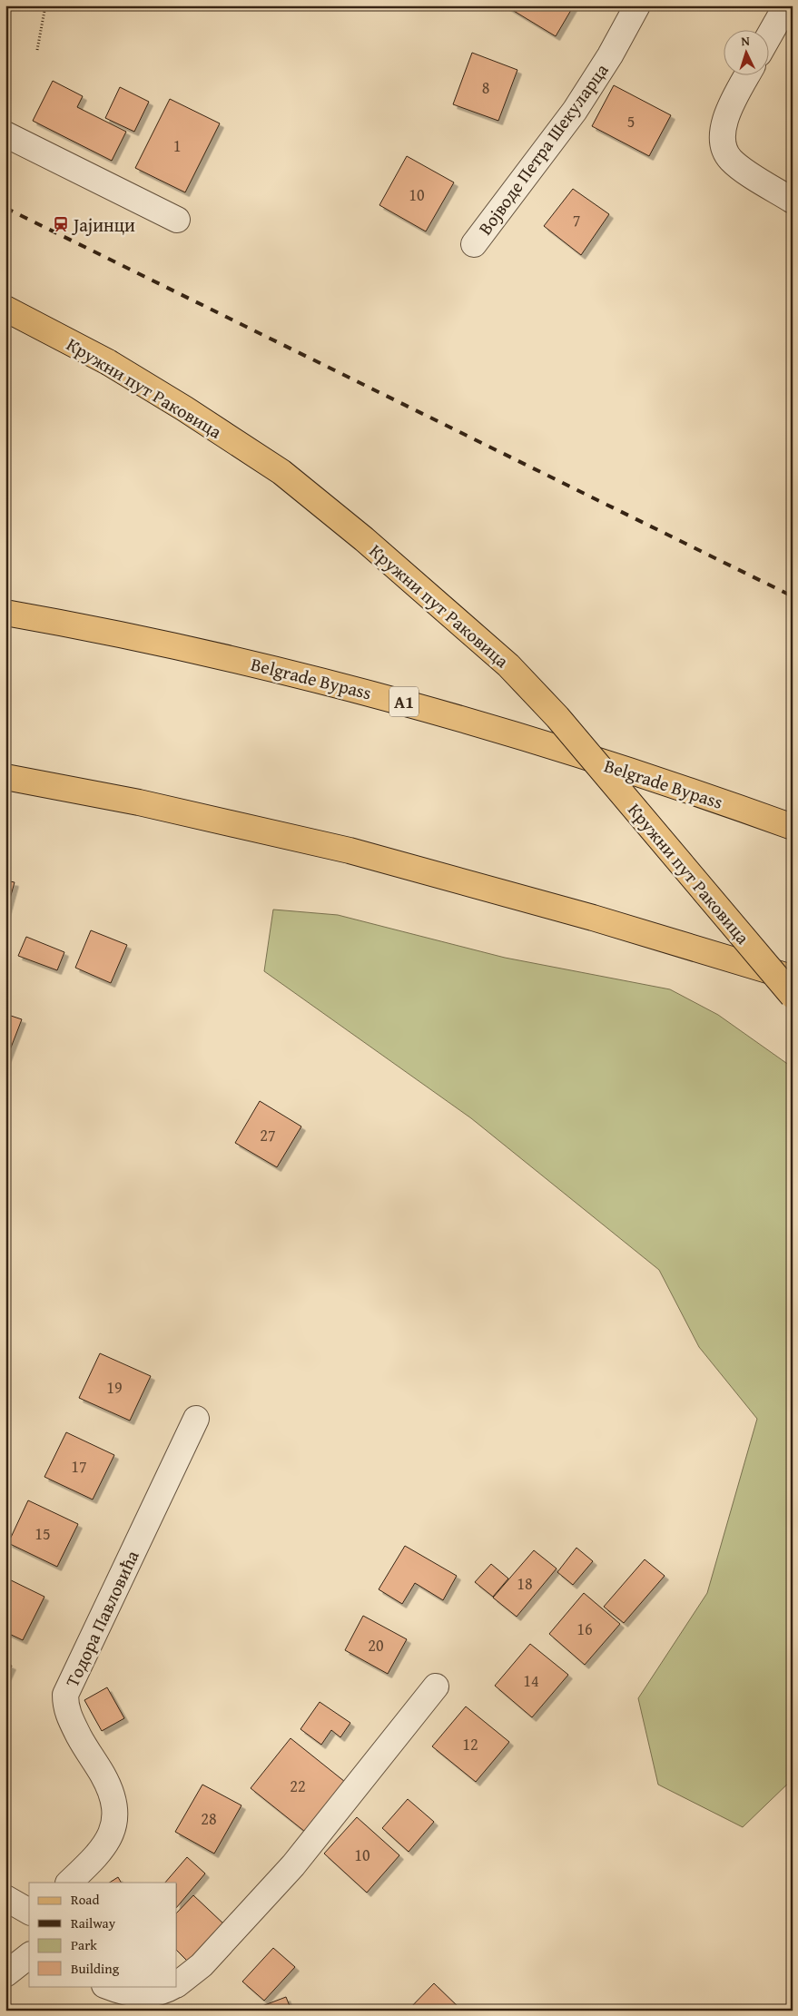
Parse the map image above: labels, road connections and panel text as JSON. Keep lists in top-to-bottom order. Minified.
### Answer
{"streets":{"main road":["Кружни пут Раковица","Belgrade Bypass","A1"],"street":["Војводе Петра Шекуларца","Тодора Павловића"]},"places":{"station":["Јајинци"]},"house_numbers":["8","5","1","10","7","27","19","17","15","18","16","20","14","12","22","28","10"],"legend":["Road","Railway","Park","Building"],"north":"top"}
